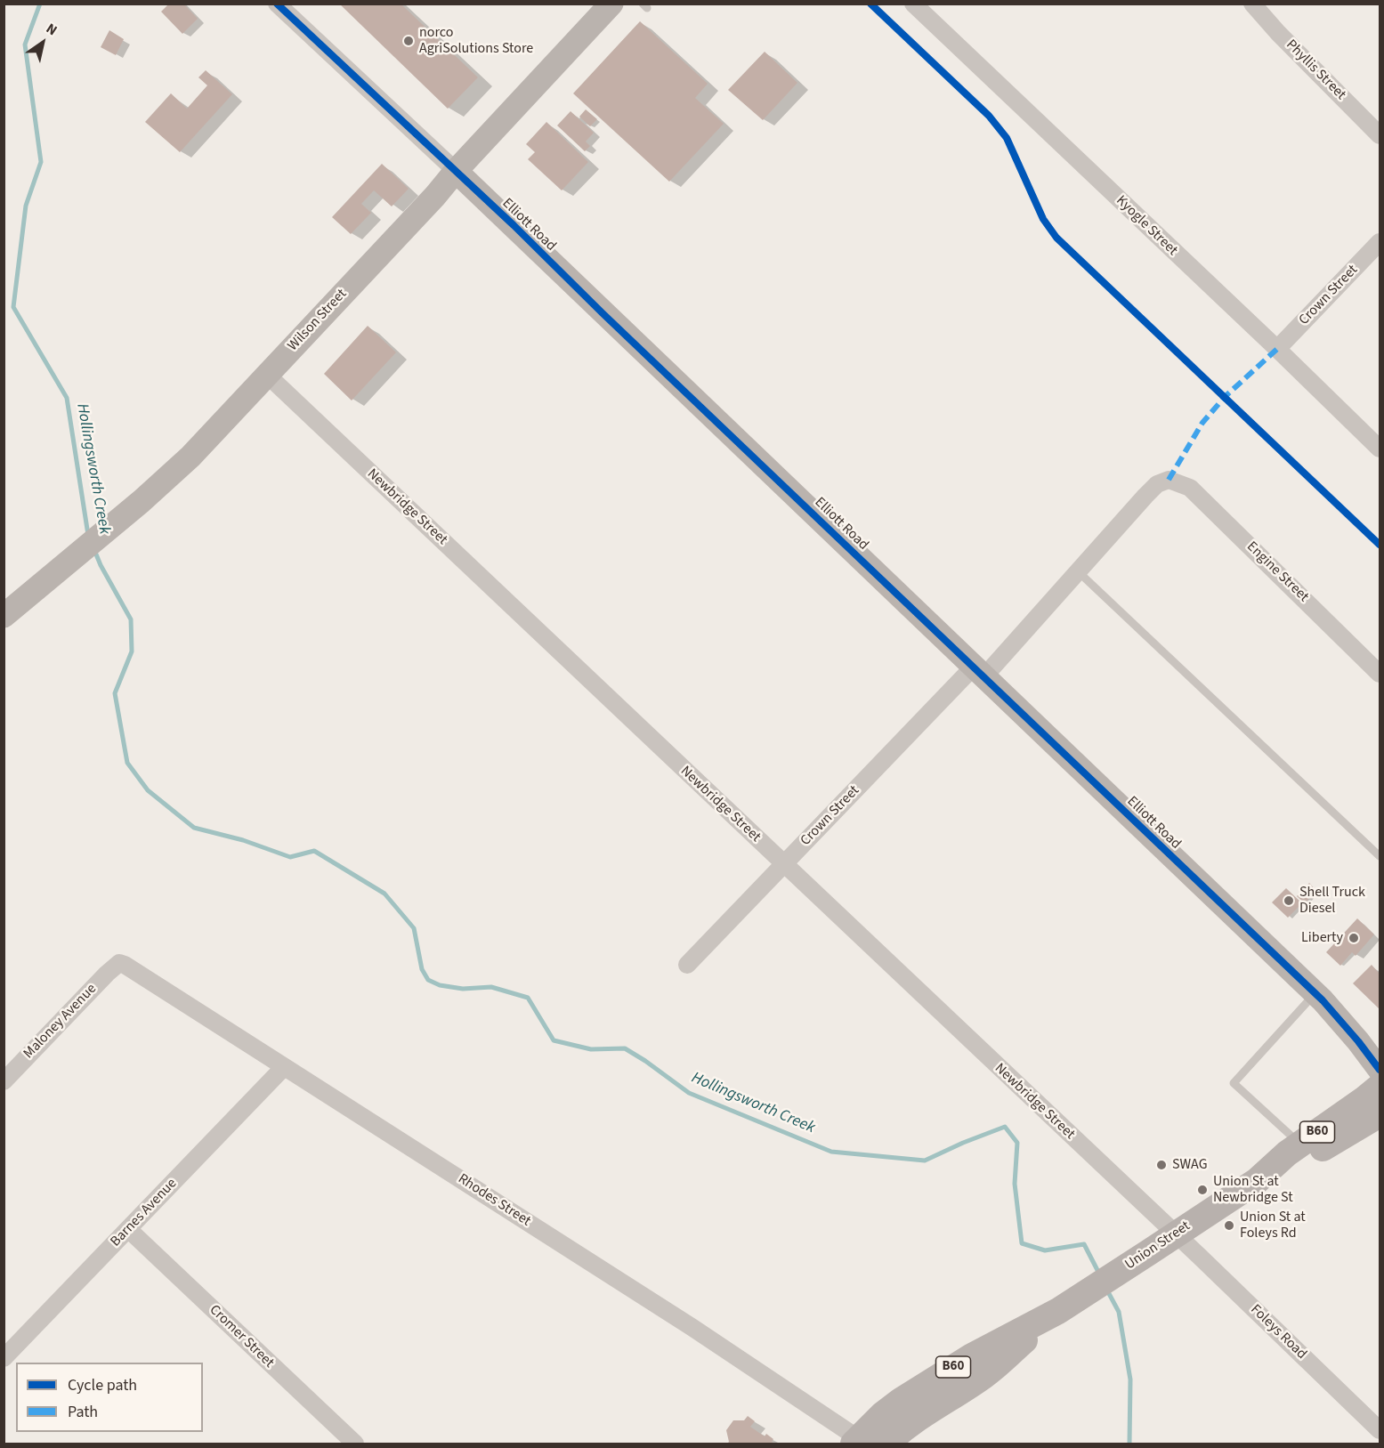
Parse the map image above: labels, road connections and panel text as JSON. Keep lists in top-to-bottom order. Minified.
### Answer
{"streets":{"main road":["B60","Union Street"],"street":["Phyllis Street","Elliott Road","Kyogle Street","Crown Street","Wilson Street","Newbridge Street","Engine Street","Maloney Avenue","Rhodes Street","Barnes Avenue","Foleys Road","Cromer Street"]},"crossings":[["Elliott Road","Crown Street"],["Elliott Road","Wilson Street"],["Kyogle Street","Crown Street"],["Crown Street","Newbridge Street"],["Crown Street","Engine Street"],["Wilson Street","Newbridge Street"],["Newbridge Street","Union Street"],["Newbridge Street","Foleys Road"],["Maloney Avenue","Rhodes Street"],["Rhodes Street","Barnes Avenue"],["Rhodes Street","Union Street"],["Barnes Avenue","Cromer Street"],["Union Street","Foleys Road"]],"water":["Hollingsworth Creek"],"places":["norco AgriSolutions Store","Shell Truck Diesel","Liberty","SWAG","Union St at Newbridge St","Union St at Foleys Rd"],"legend":["Cycle path","Path"],"north":"top right"}
